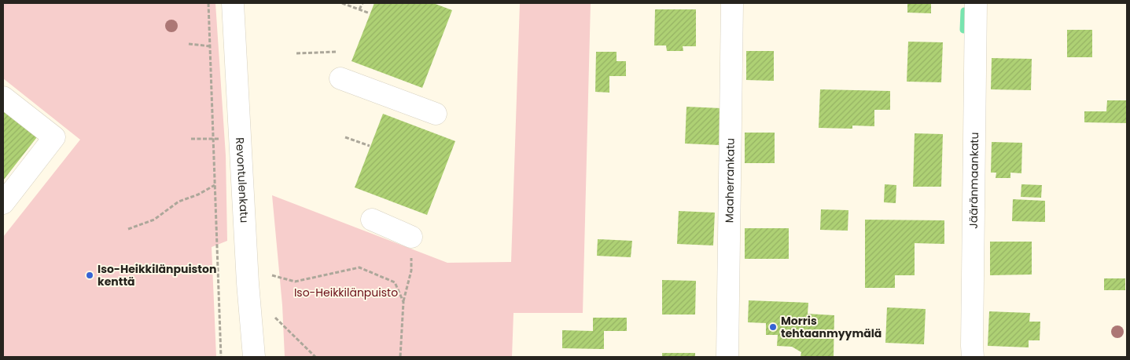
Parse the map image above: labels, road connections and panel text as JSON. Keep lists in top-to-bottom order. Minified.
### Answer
{"streets":{"street":["Revontulenkatu","Maaherrankatu","Jääränmaankatu"]},"parks":["Iso-Heikkilänpuisto"],"places":["Iso-Heikkilänpuiston kenttä","Morris tehtaanmyymälä"]}
